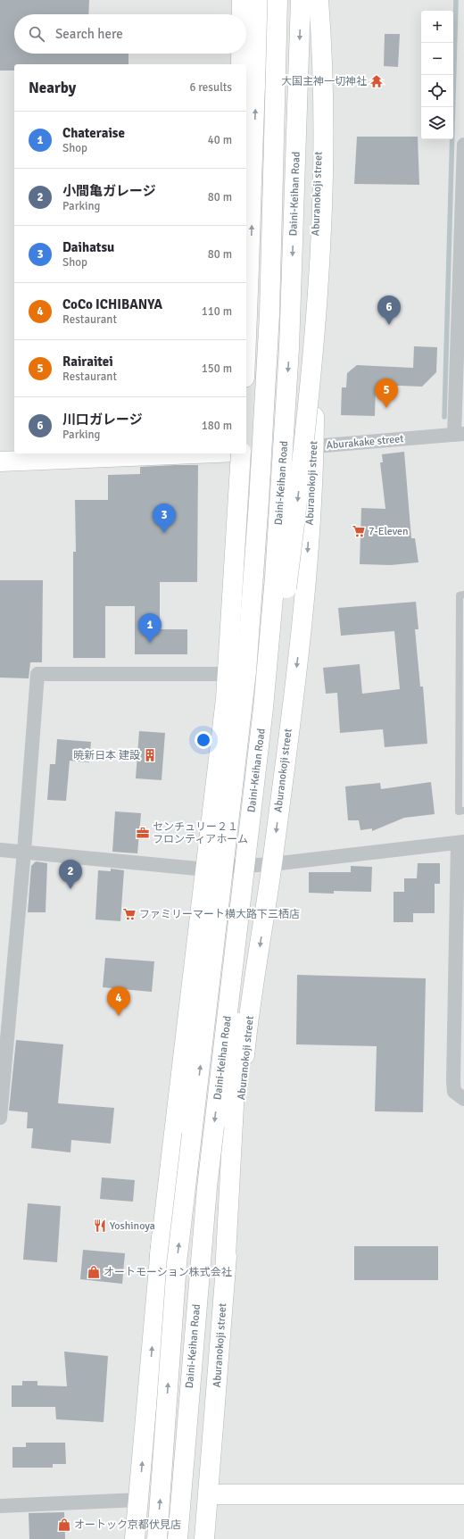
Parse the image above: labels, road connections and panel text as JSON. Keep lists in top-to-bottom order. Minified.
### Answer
{"streets":{"main road":["Daini-Keihan Road","Aburanokoji street","Aburakake street"]},"crossings":[["Aburanokoji street","Aburakake street"]],"places":{"temple":["大国主神一切神社"],"supermarket":["7-Eleven","ファミリーマート横大路下三栖店"],"building":["暁新日本 建設"],"office":["センチュリー２１ フロンティアホーム"],"restaurant":["Yoshinoya"],"shop":["オートモーション株式会社","オートック京都伏見店"]},"page":{"map_buttons":["+","−"],"search":"Search here","heading":["Nearby","6 results"],"list":[{"mark":"1","name":"Chateraise","note":"Shop","value":"40 m"},{"mark":"2","name":"小間亀ガレージ","note":"Parking","value":"80 m"},{"mark":"3","name":"Daihatsu","note":"Shop","value":"80 m"},{"mark":"4","name":"CoCo ICHIBANYA","note":"Restaurant","value":"110 m"},{"mark":"5","name":"Rairaitei","note":"Restaurant","value":"150 m"},{"mark":"6","name":"川口ガレージ","note":"Parking","value":"180 m"}],"pins":["6","5","3","1","2","4"]}}
